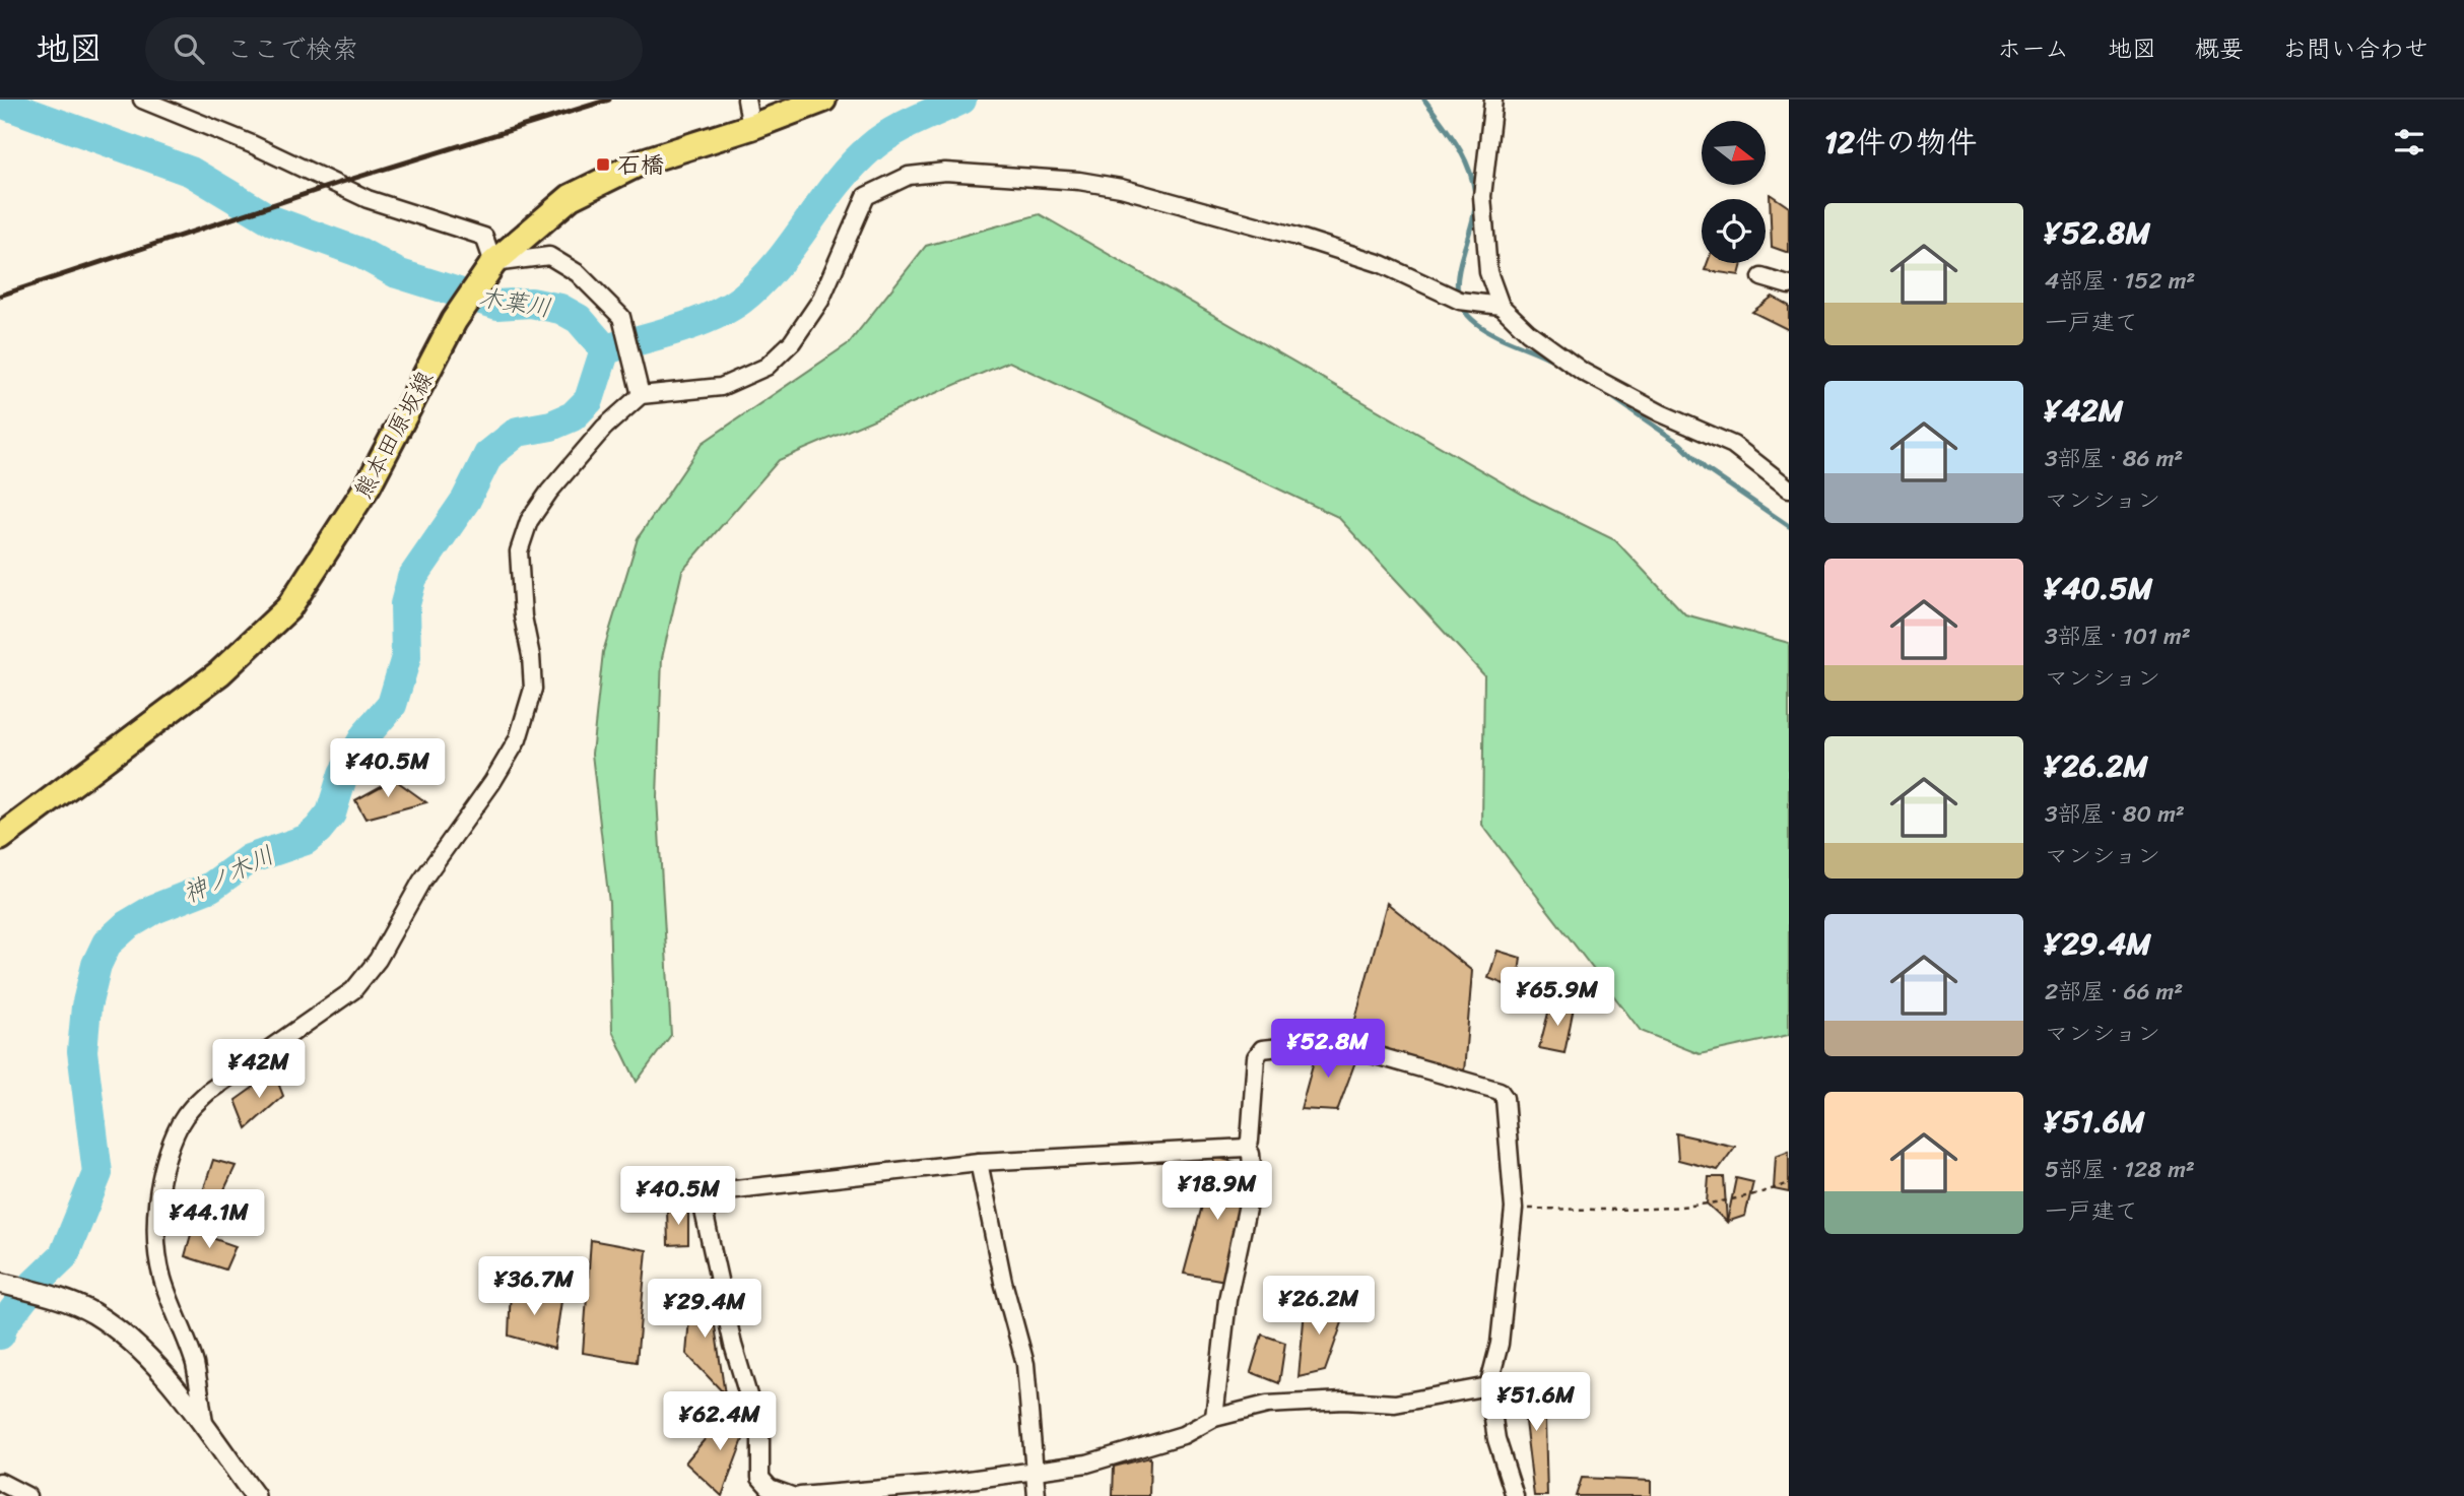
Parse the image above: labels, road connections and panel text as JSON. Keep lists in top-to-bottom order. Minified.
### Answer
{"streets":{"main road":["熊本田原坂線"]},"water":["木葉川","神ノ木川"],"places":{"transit":["石橋"]},"north":"right","page":{"header":"地図","search":"ここで検索","nav":["ホーム","地図","概要","お問い合わせ"],"heading":"12件の物件","list":[{"name":"¥52.8M","note":"4部屋 · 152 m² · 一戸建て"},{"name":"¥42M","note":"3部屋 · 86 m² · マンション"},{"name":"¥40.5M","note":"3部屋 · 101 m² · マンション"},{"name":"¥26.2M","note":"3部屋 · 80 m² · マンション"},{"name":"¥29.4M","note":"2部屋 · 66 m² · マンション"},{"name":"¥51.6M","note":"5部屋 · 128 m² · 一戸建て"}],"price":["¥40.5M","¥65.9M","¥52.8M","¥42M","¥18.9M","¥40.5M","¥44.1M","¥36.7M","¥26.2M","¥29.4M","¥51.6M","¥62.4M"]}}
